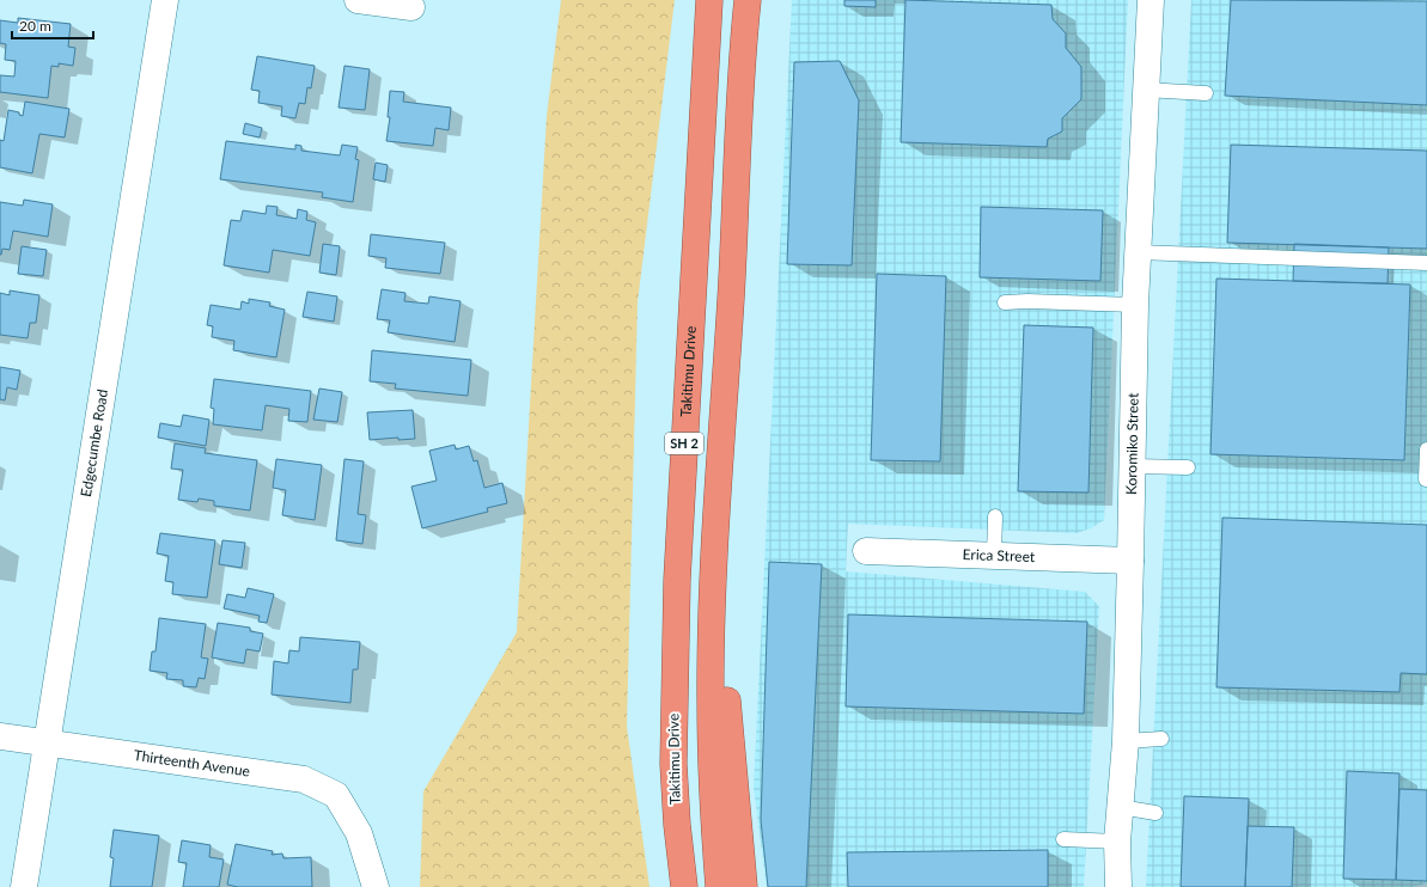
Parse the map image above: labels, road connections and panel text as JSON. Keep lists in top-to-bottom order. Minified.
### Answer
{"streets":{"highway":["Takitimu Drive","SH 2"],"street":["Edgecumbe Road","Koromiko Street","Erica Street","Thirteenth Avenue"]},"crossings":[["Edgecumbe Road","Thirteenth Avenue"],["Koromiko Street","Erica Street"]],"scale_bar":"20 m"}
